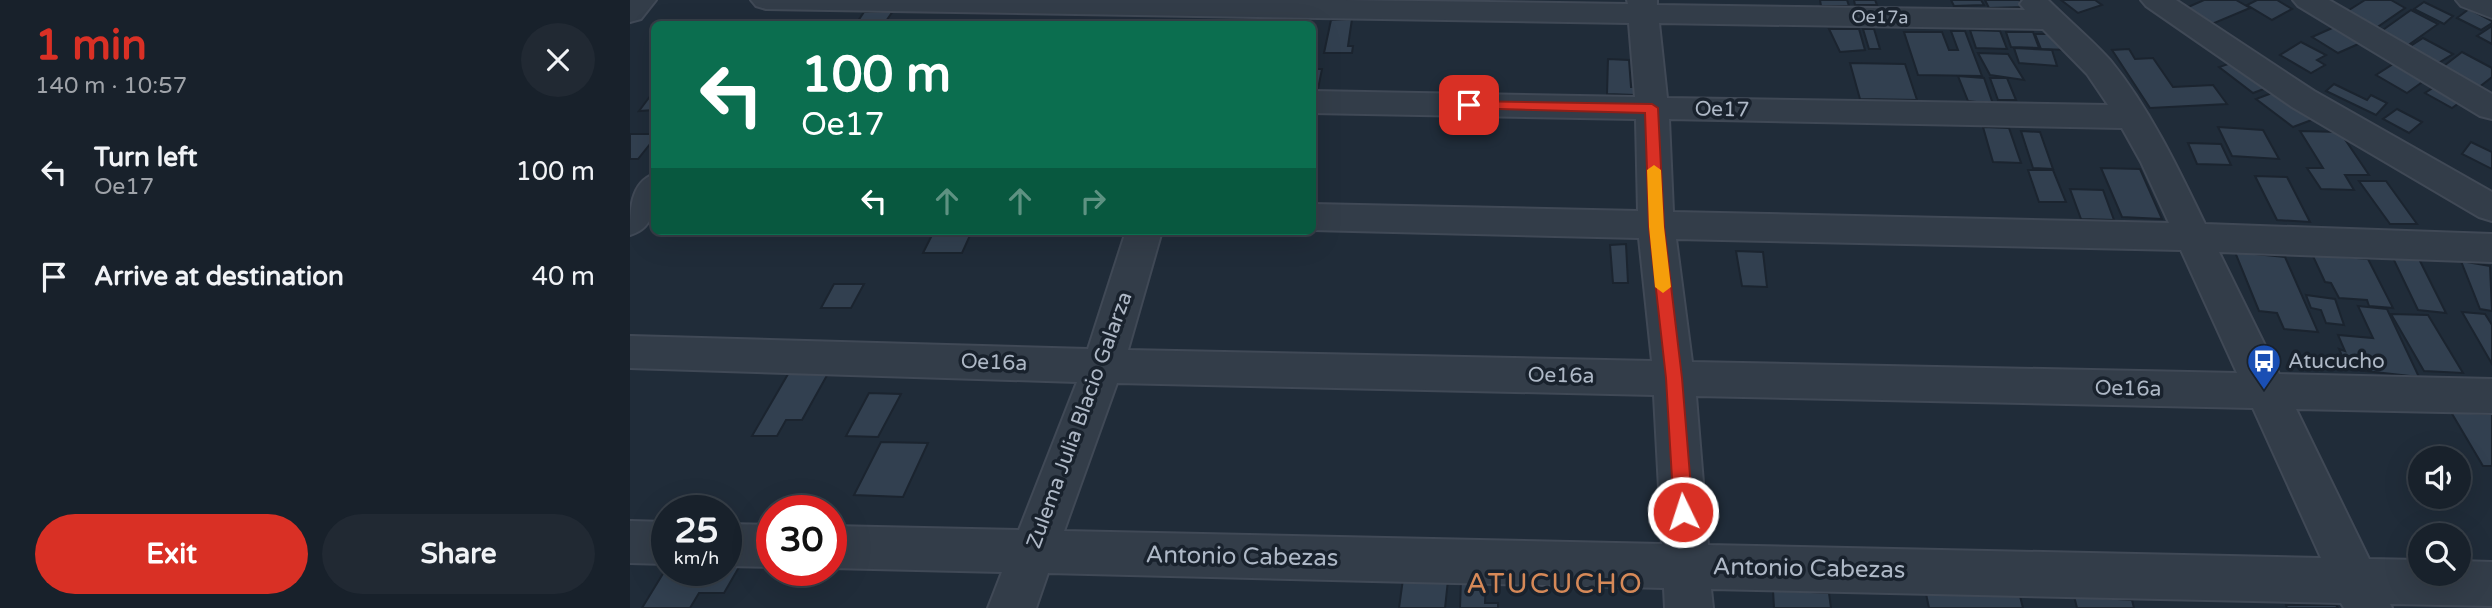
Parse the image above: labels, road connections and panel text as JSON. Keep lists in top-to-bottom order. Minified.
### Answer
{"streets":{"street":["Oe17a","Oe17","Oe16a","Zulema Julia Blacio Galarza","Antonio Cabezas"]},"crossings":[["Oe16a","Zulema Julia Blacio Galarza"],["Zulema Julia Blacio Galarza","Antonio Cabezas"]],"districts":["ATUCUCHO"],"places":{"bus stop":["Atucucho"]},"page":{"heading":["1 min","140 m · 10:57"],"turn":["100 m","Oe17"],"list":[{"name":"Turn left","note":"Oe17","value":"100 m"},{"name":"Arrive at destination","value":"40 m"}],"speed":"25 km/h","limit":"30","buttons":["Exit","Share"]}}
